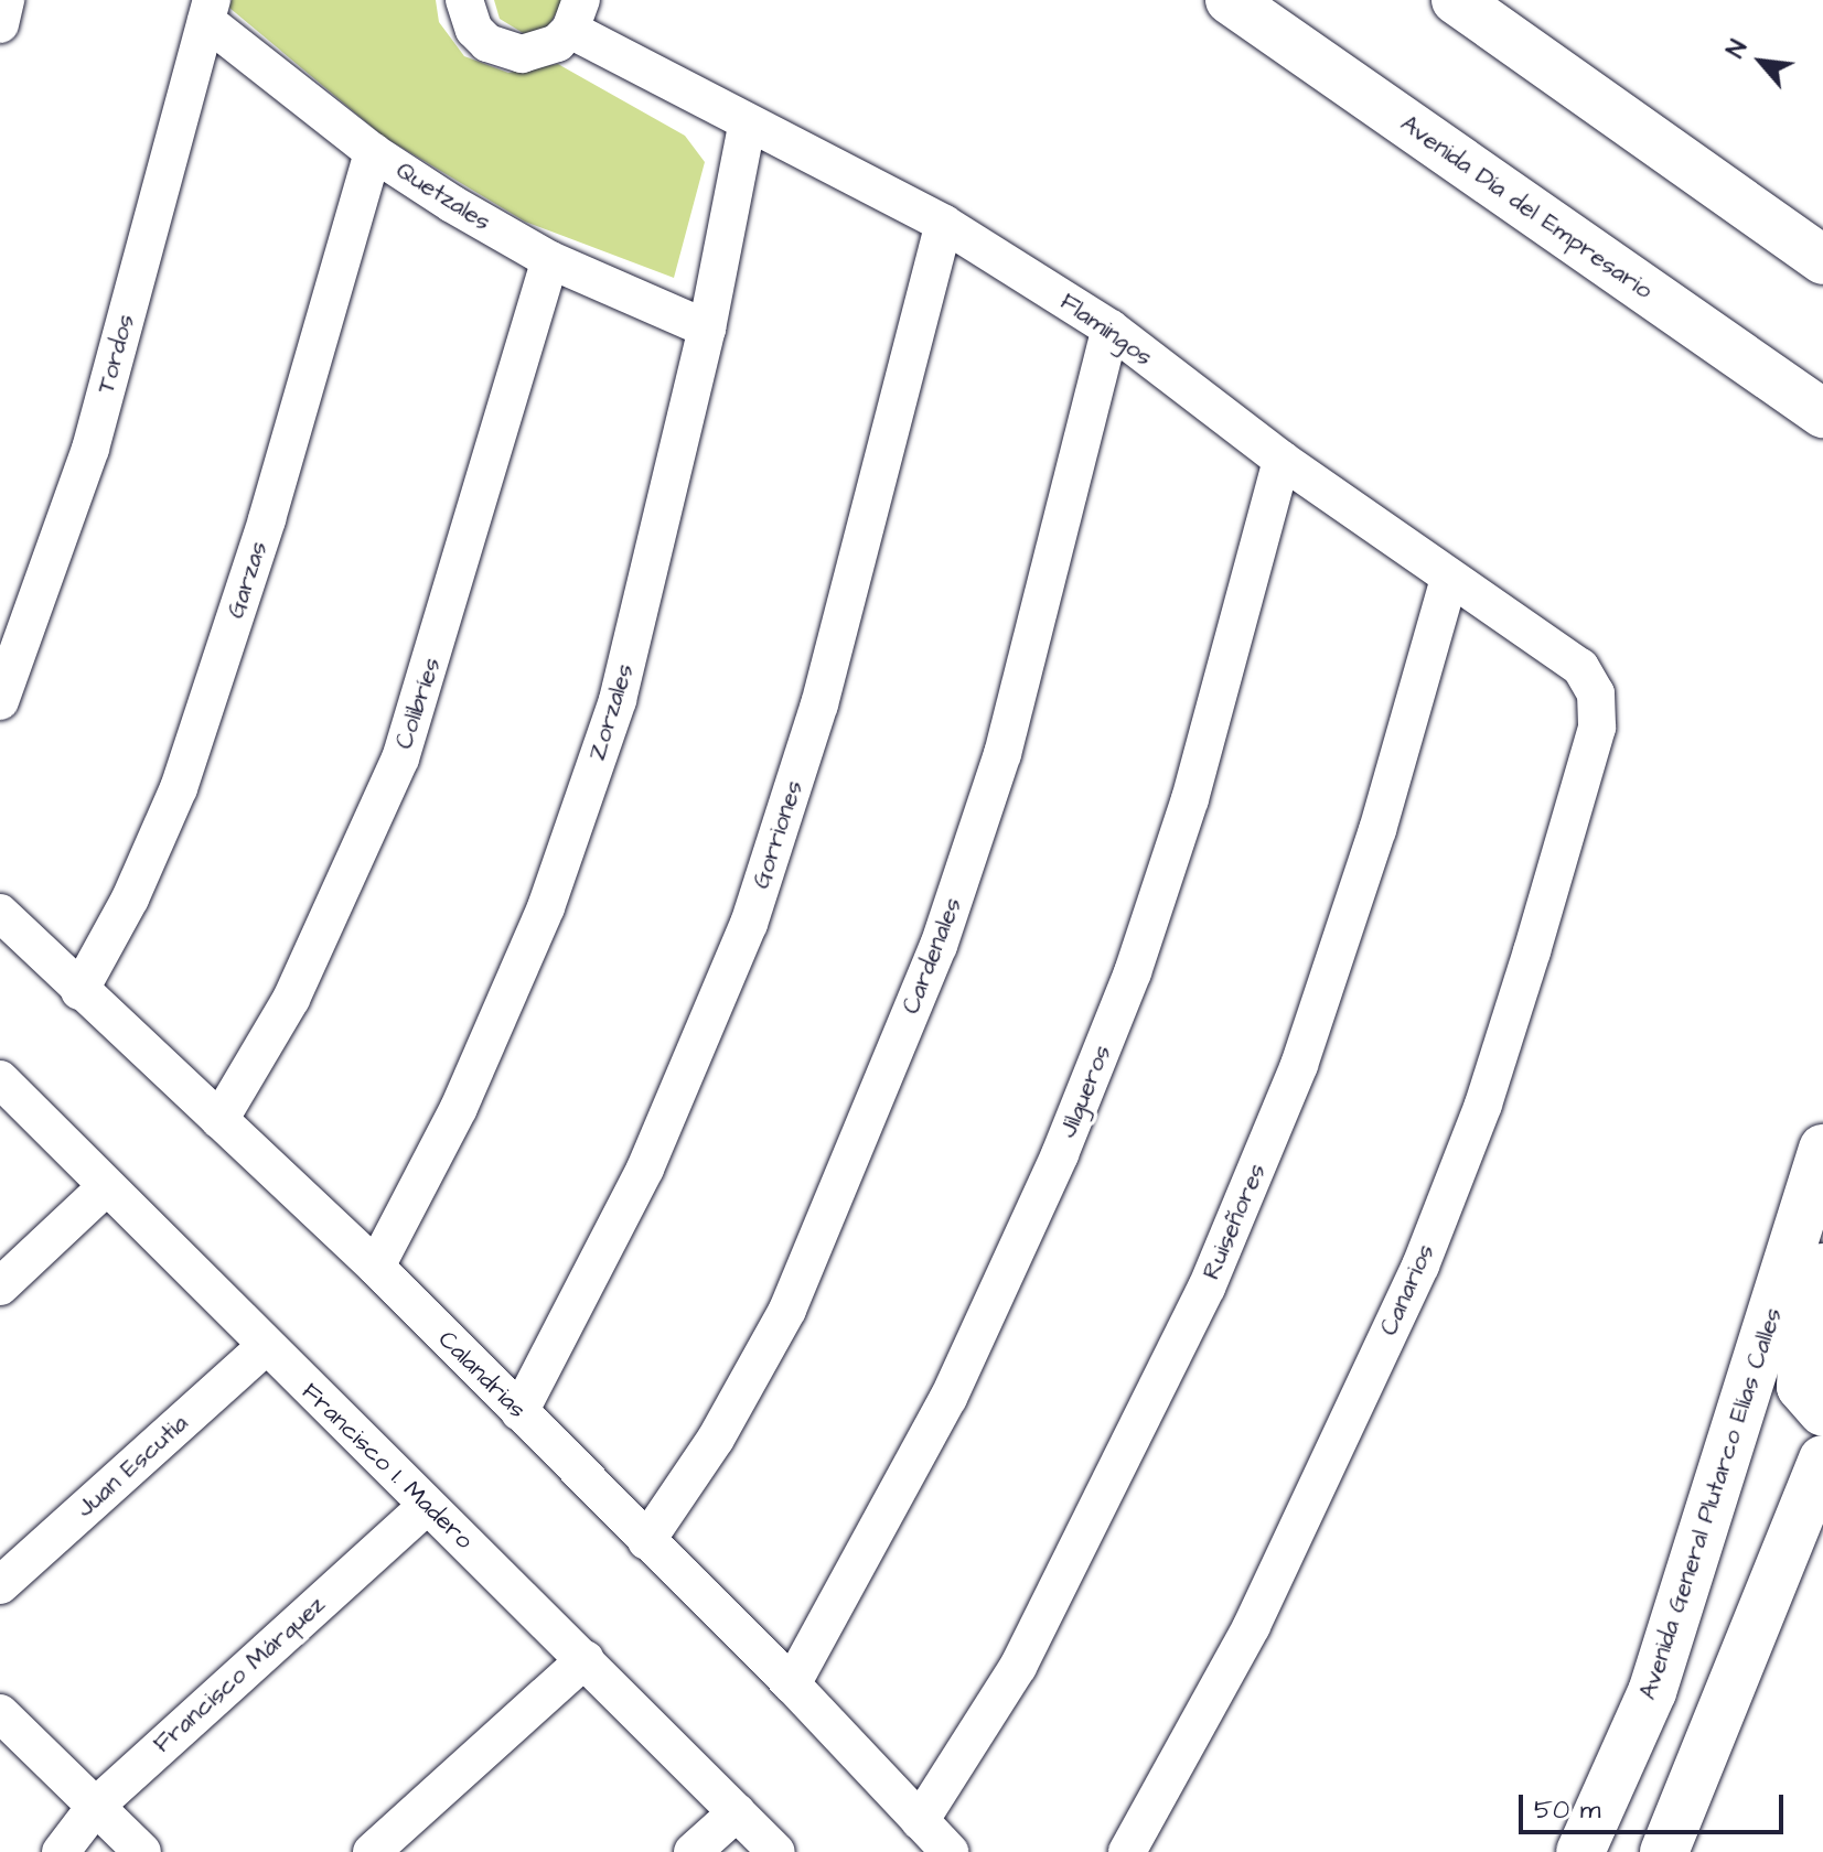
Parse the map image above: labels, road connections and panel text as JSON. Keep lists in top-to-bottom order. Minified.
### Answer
{"streets":{"street":["Quetzales","Avenida Día del Empresario","Flamingos","Tordos","Garzas","Colibríes","Zorzales","Gorriones","Cardenales","Jilgueros","Ruiseñores","Canarios","Calandrias","Juan Escutia","Francisco I. Madero","Avenida General Plutarco Elías Calles","Francisco Márquez"]},"crossings":[["Quetzales","Tordos"],["Quetzales","Garzas"],["Quetzales","Colibríes"],["Quetzales","Zorzales"],["Flamingos","Zorzales"],["Flamingos","Gorriones"],["Flamingos","Cardenales"],["Flamingos","Jilgueros"],["Flamingos","Ruiseñores"],["Flamingos","Canarios"],["Garzas","Calandrias"],["Colibríes","Calandrias"],["Zorzales","Calandrias"],["Gorriones","Calandrias"],["Cardenales","Calandrias"],["Jilgueros","Calandrias"],["Ruiseñores","Calandrias"],["Juan Escutia","Francisco I. Madero"],["Francisco I. Madero","Francisco Márquez"]],"scale_bar":"50 m","north":"top left"}
